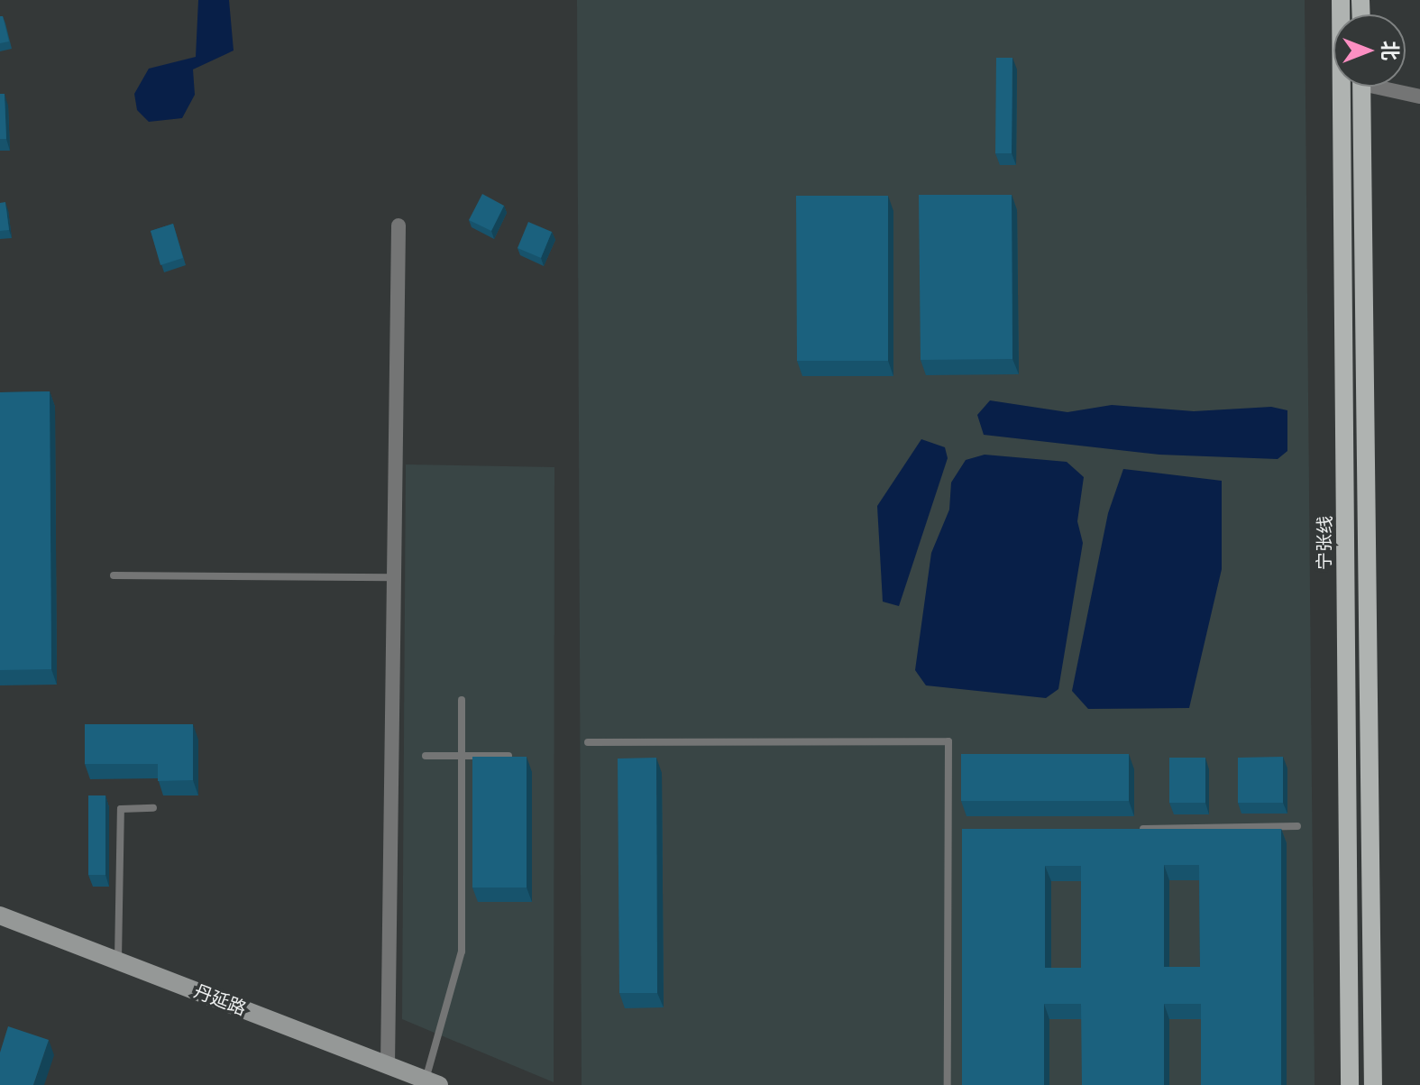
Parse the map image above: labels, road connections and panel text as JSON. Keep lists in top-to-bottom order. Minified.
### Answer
{"streets":{"main road":["宁张线","丹延路"]},"north":"right"}
